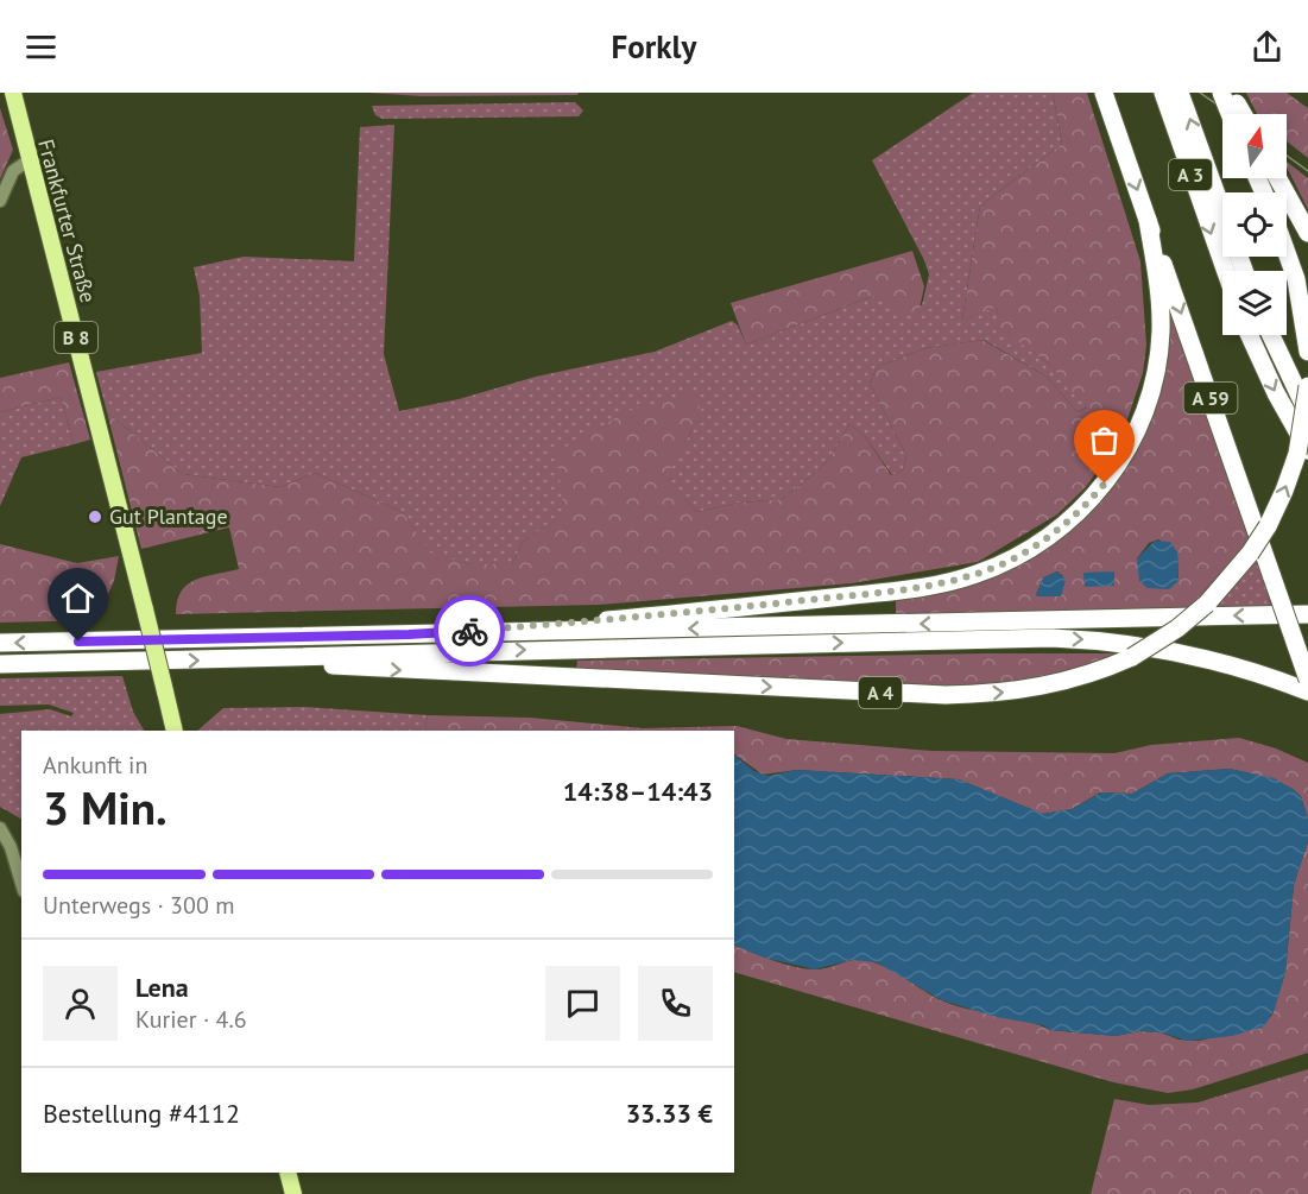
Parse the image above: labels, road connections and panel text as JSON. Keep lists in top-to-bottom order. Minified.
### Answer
{"streets":{"highway":["A 3","A 59","A 4"],"main road":["Frankfurter Straße","B 8"]},"places":["Gut Plantage"],"north":"top","page":{"header":"Forkly","heading":["3 Min.","Ankunft in","14:38–14:43"],"panel":["Lena","Kurier · 4.6","Bestellung #4112","33.33 €"],"bar":"Unterwegs · 300 m"}}
